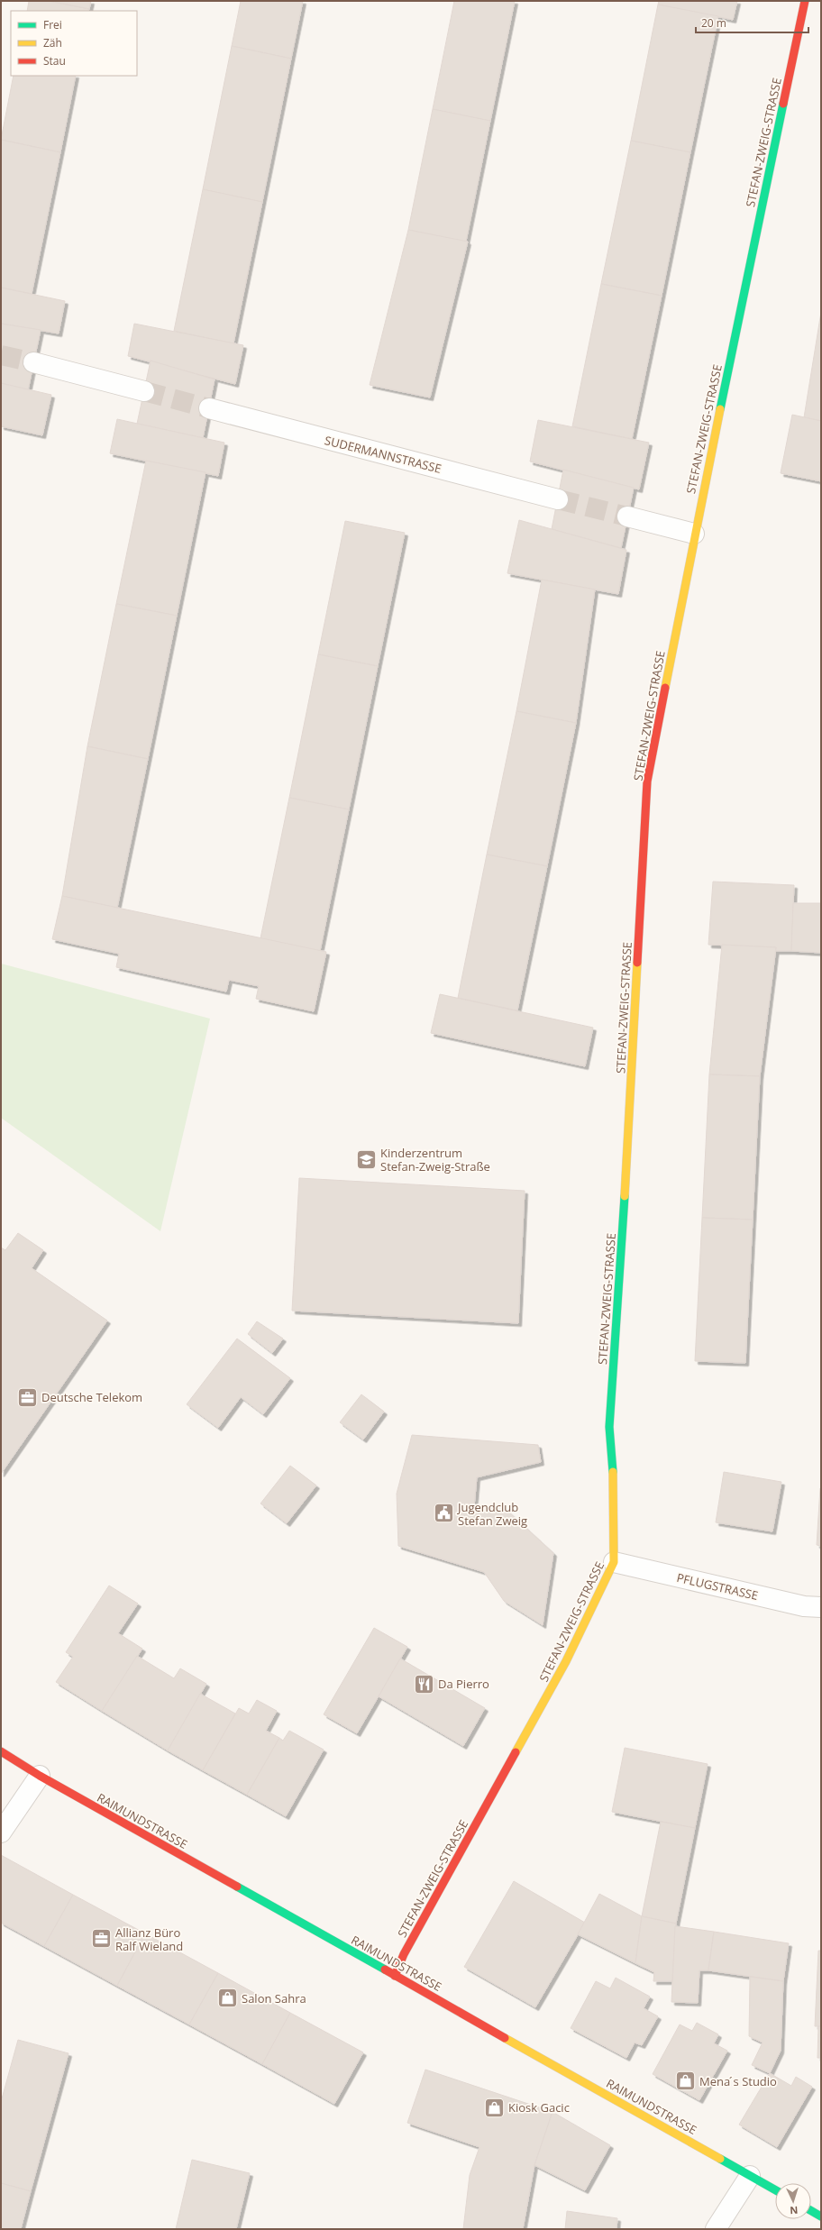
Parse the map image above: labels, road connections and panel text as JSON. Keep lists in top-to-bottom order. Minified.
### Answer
{"streets":{"street":["STEFAN-ZWEIG-STRASSE","SUDERMANNSTRASSE","PFLUGSTRASSE","RAIMUNDSTRASSE"]},"crossings":[["STEFAN-ZWEIG-STRASSE","PFLUGSTRASSE"],["STEFAN-ZWEIG-STRASSE","RAIMUNDSTRASSE"]],"places":{"school or university":["Kinderzentrum Stefan-Zweig-Straße"],"office":["Deutsche Telekom","Allianz Büro Ralf Wieland"],"public building":["Jugendclub Stefan Zweig"],"restaurant":["Da Pierro"],"shop":["Salon Sahra","Mena ́s Studio","Kiosk Gacic"]},"legend":["Frei","Zäh","Stau"],"scale_bar":"20 m","north":"bottom"}
